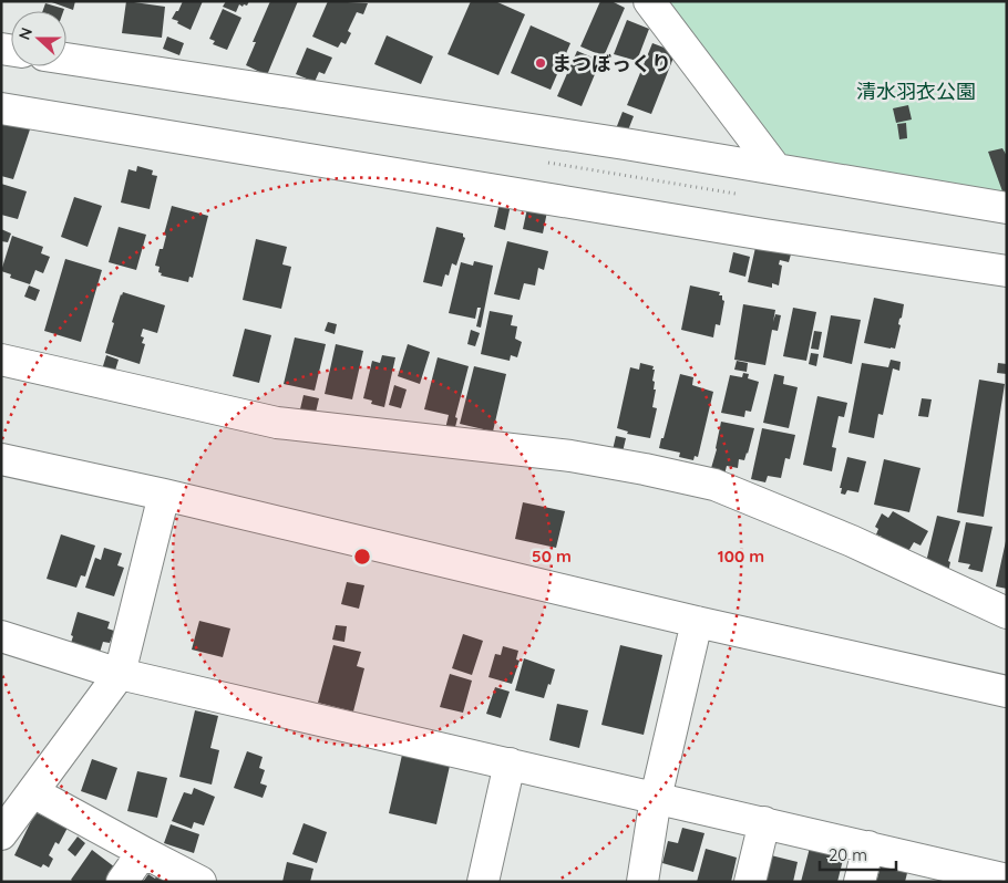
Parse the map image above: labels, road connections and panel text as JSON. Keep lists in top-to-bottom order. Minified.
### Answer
{"parks":["清水羽衣公園"],"places":["まつぼっくり"],"scale_bar":"20 m","north":"left","rings":["50 m","100 m"]}
